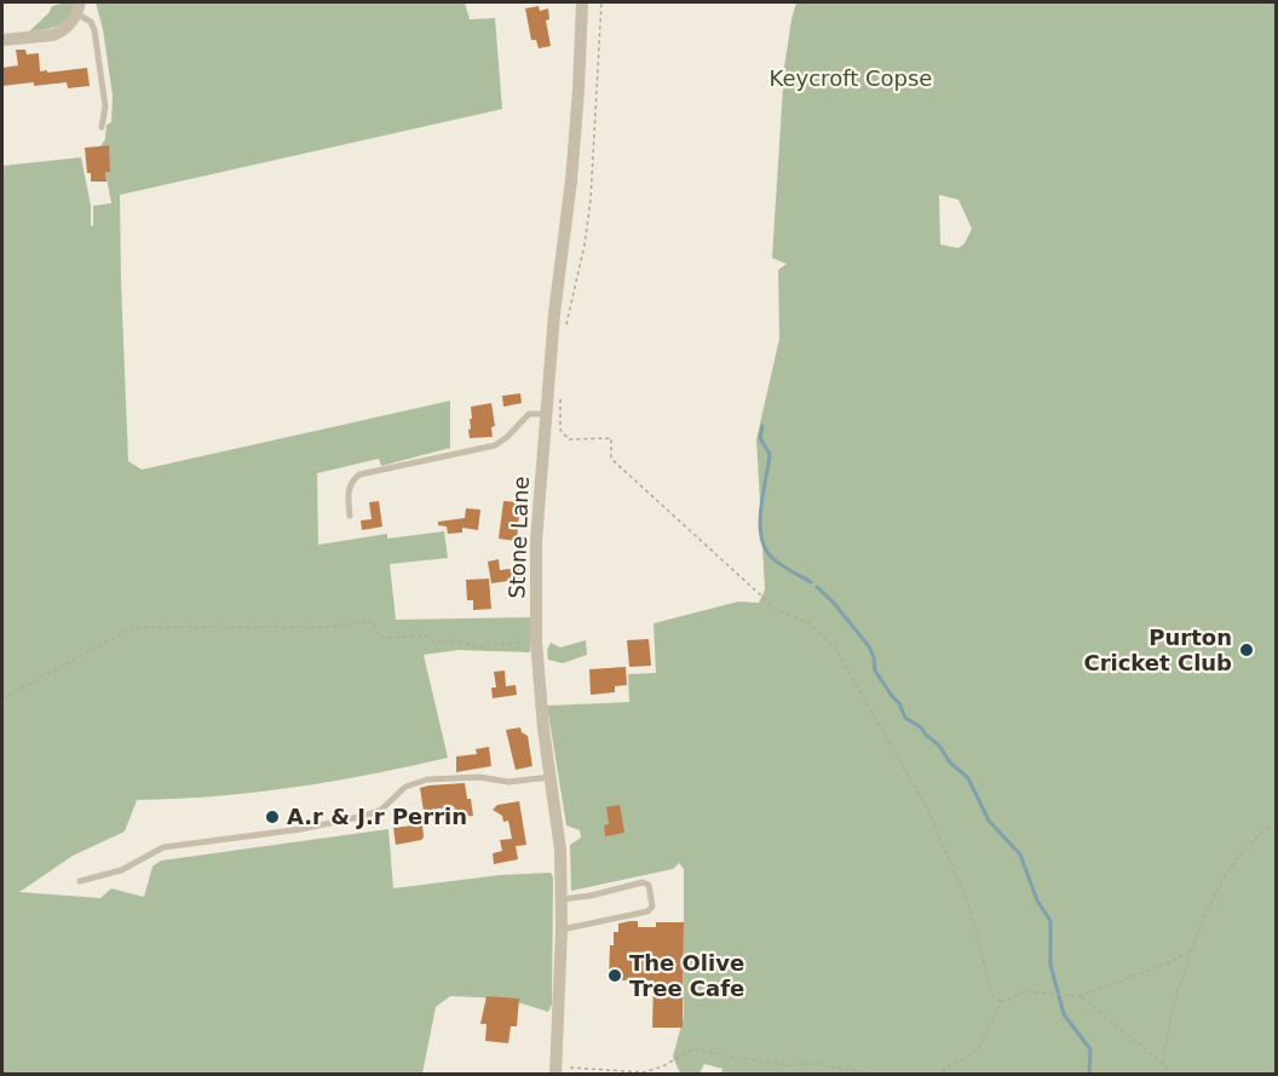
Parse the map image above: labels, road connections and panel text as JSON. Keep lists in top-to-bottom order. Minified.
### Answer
{"streets":{"street":["Stone Lane"]},"parks":["Keycroft Copse"],"places":["Purton Cricket Club","A.r & J.r Perrin","The Olive Tree Cafe"]}
